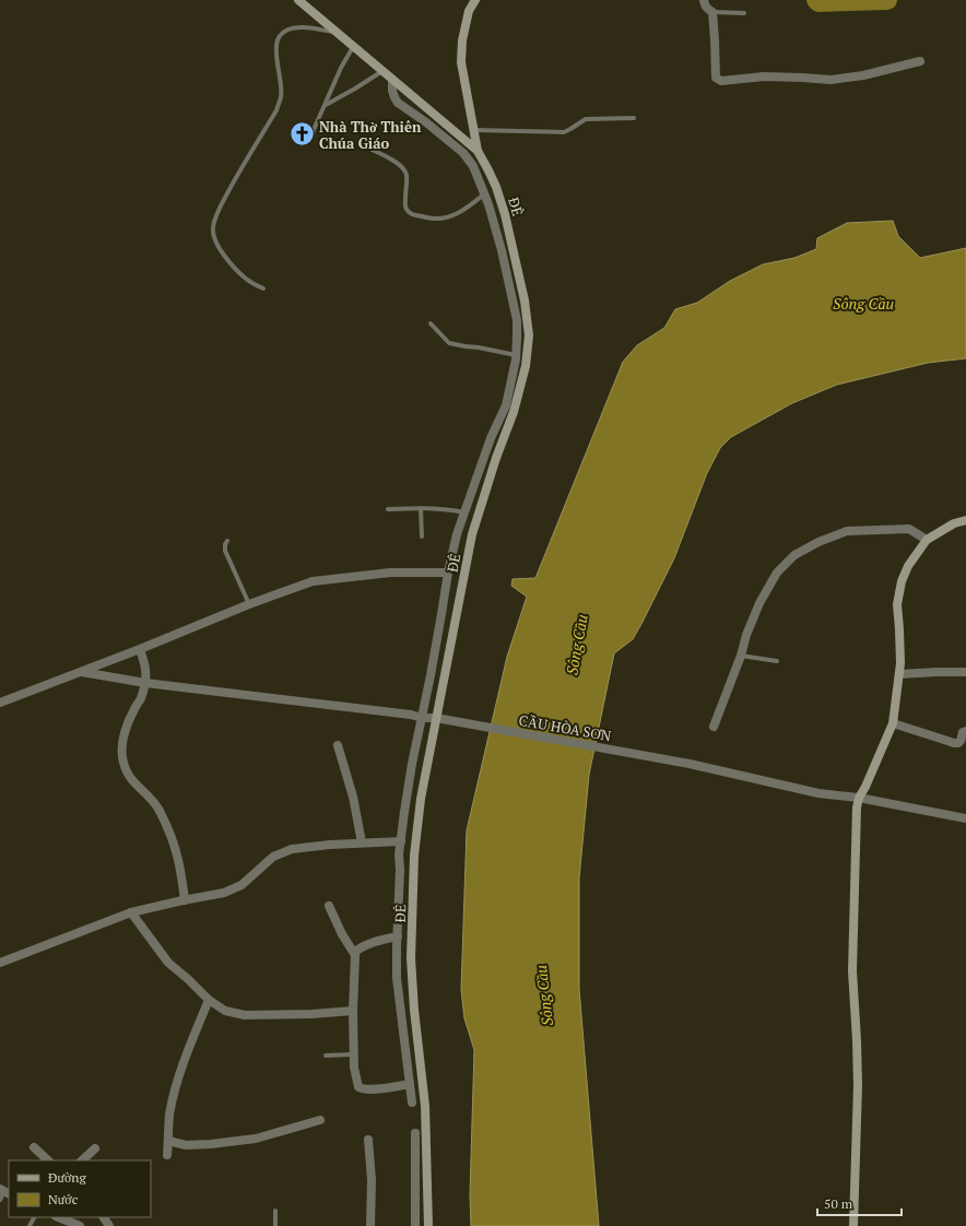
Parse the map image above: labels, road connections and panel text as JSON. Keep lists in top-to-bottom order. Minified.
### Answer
{"streets":{"main road":["ĐÊ"],"street":["CẦU HÒA SƠN"]},"crossings":[["ĐÊ","CẦU HÒA SƠN"]],"water":["Sông Cầu"],"places":{"church":["Nhà Thờ Thiên Chúa Giáo"]},"legend":["Đường","Nước"],"scale_bar":"50 m"}
